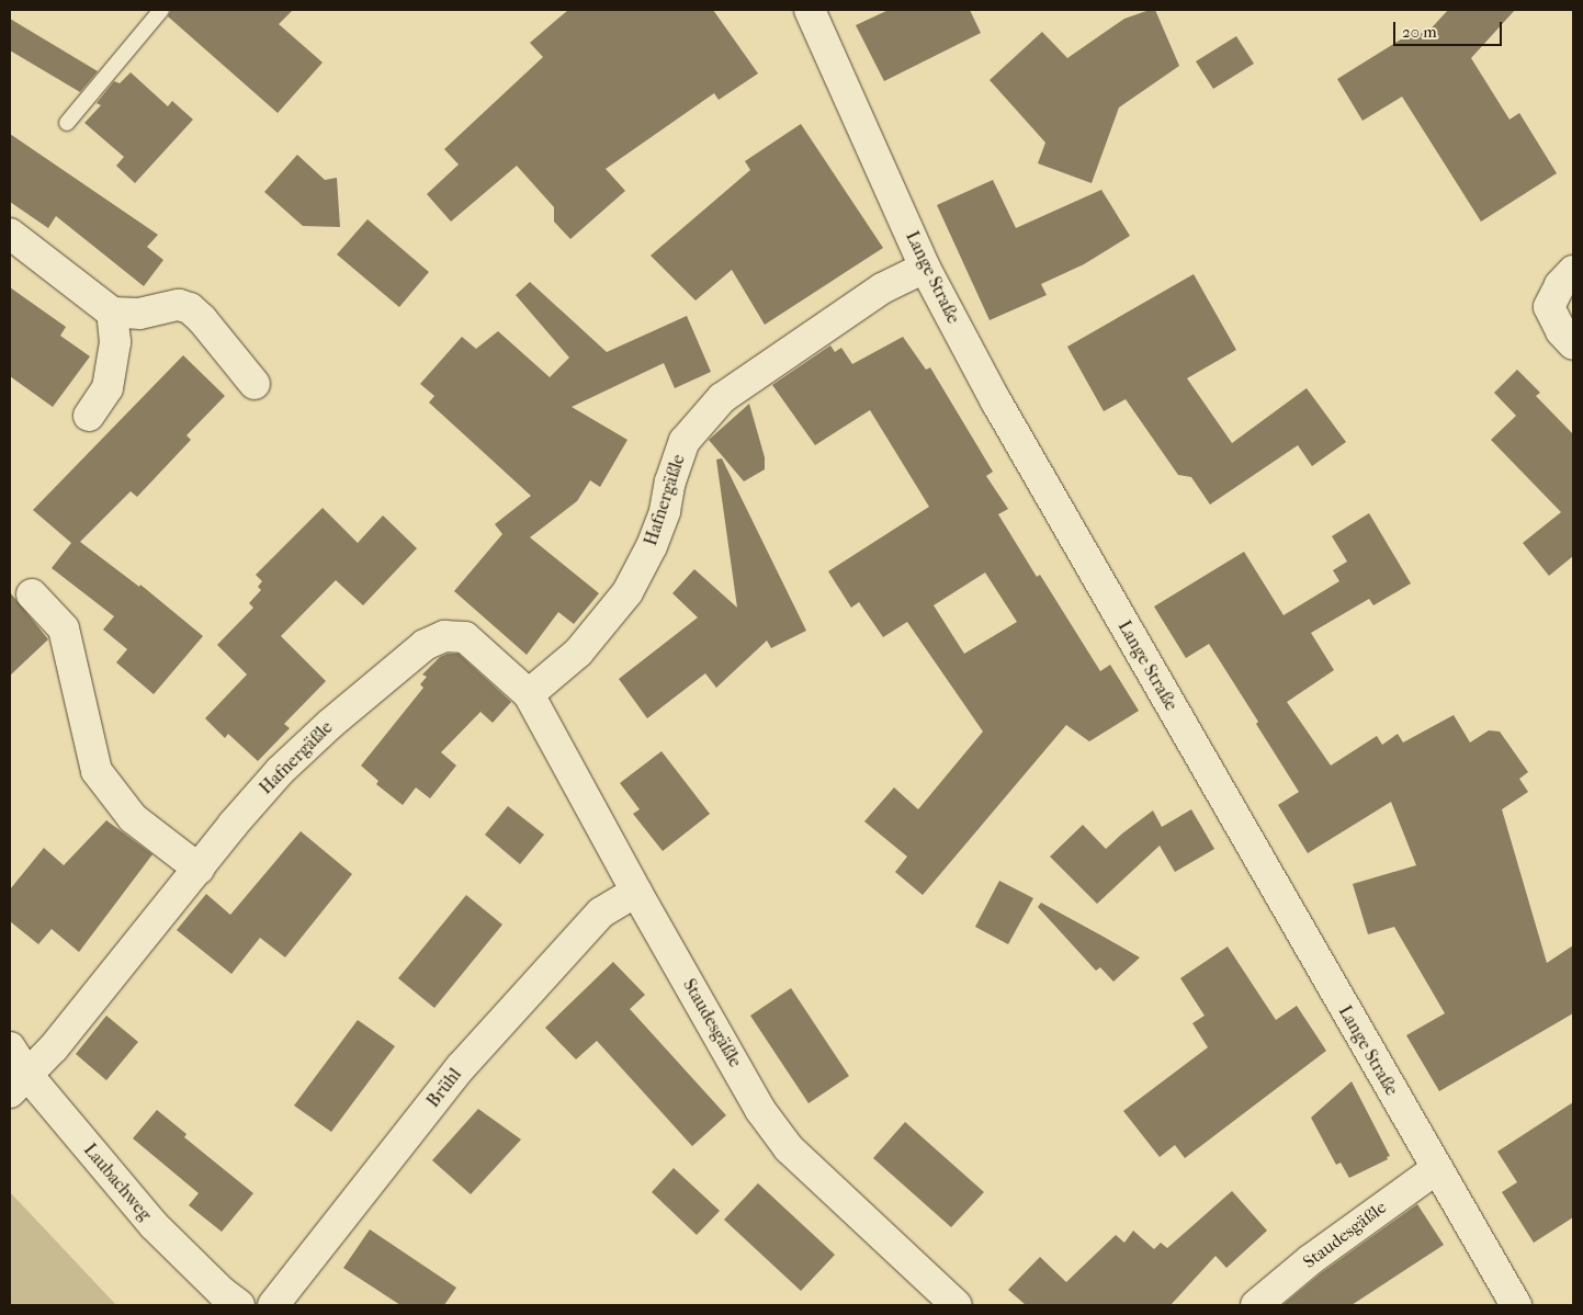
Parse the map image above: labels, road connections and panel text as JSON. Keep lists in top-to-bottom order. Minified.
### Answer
{"streets":{"street":["Lange Straße","Hafnergäßle","Staudesgäßle","Brühl","Laubachweg"]},"crossings":[["Lange Straße","Hafnergäßle"],["Lange Straße","Staudesgäßle"],["Hafnergäßle","Staudesgäßle"],["Hafnergäßle","Laubachweg"],["Staudesgäßle","Brühl"]],"scale_bar":"20 m"}
